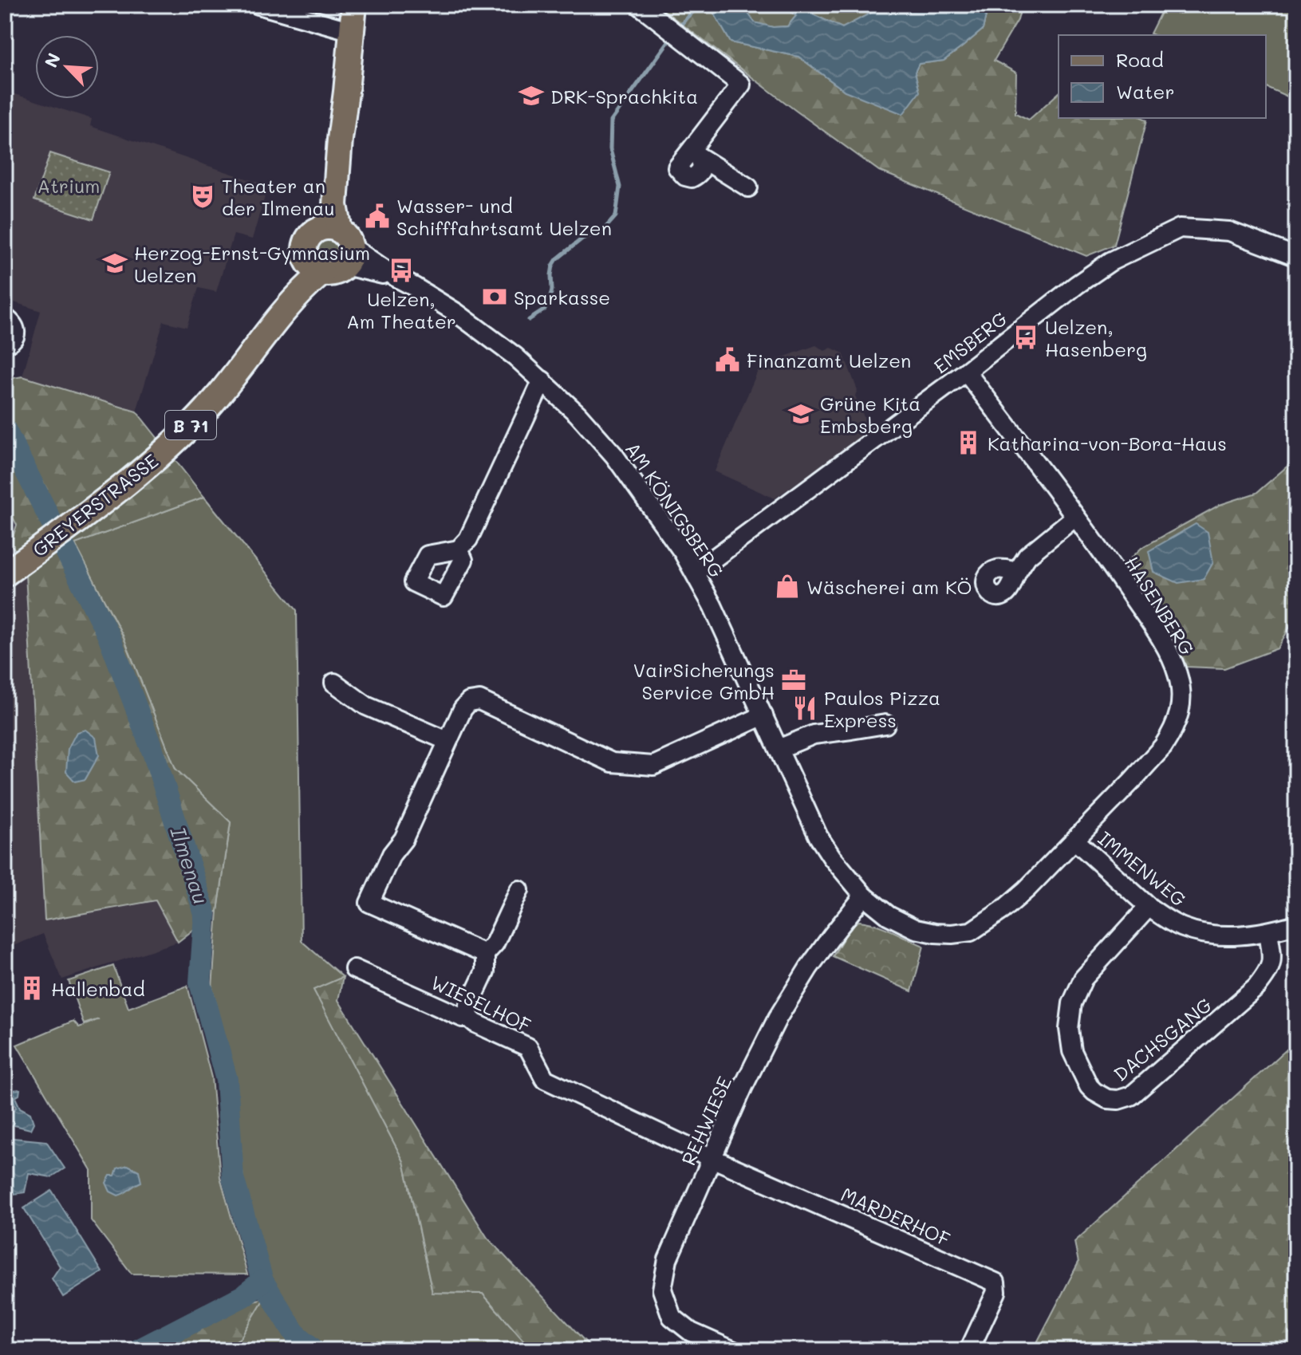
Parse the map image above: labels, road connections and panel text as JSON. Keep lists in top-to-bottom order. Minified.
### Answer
{"streets":{"main road":["B 71","GREYERSTRASSE"],"street":["EMSBERG","AM KÖNIGSBERG","HASENBERG","IMMENWEG","WIESELHOF","DACHSGANG","REHWIESE","MARDERHOF"]},"crossings":[["EMSBERG","AM KÖNIGSBERG"],["EMSBERG","HASENBERG"],["GREYERSTRASSE","AM KÖNIGSBERG"],["AM KÖNIGSBERG","HASENBERG"],["AM KÖNIGSBERG","IMMENWEG"],["AM KÖNIGSBERG","REHWIESE"],["HASENBERG","IMMENWEG"],["IMMENWEG","DACHSGANG"],["WIESELHOF","REHWIESE"],["WIESELHOF","MARDERHOF"],["REHWIESE","MARDERHOF"]],"water":["Ilmenau"],"parks":["Atrium"],"places":{"school or university":["DRK-Sprachkita","Herzog-Ernst-Gymnasium Uelzen","Grüne Kita Embsberg"],"theatre":["Theater an der Ilmenau"],"public building":["Wasser- und Schifffahrtsamt Uelzen","Finanzamt Uelzen"],"bus stop":["Uelzen, Am Theater","Uelzen, Hasenberg"],"bank":["Sparkasse"],"building":["Katharina-von-Bora-Haus","Hallenbad"],"shop":["Wäscherei am KÖ"],"office":["VairSicherungs Service GmbH"],"restaurant":["Paulos Pizza Express"]},"legend":["Road","Water"],"north":"top left"}
